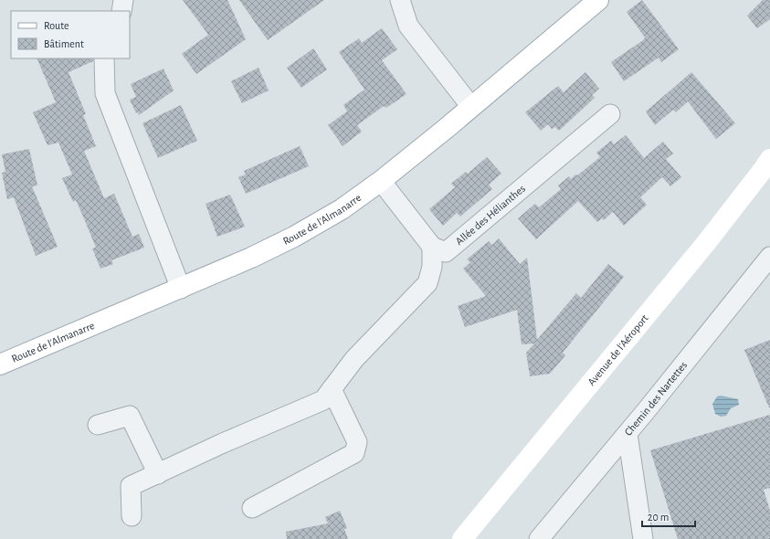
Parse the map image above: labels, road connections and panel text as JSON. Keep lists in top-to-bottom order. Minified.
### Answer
{"streets":{"main road":["Route de l'Almanarre","Avenue de l'Aéroport"],"street":["Allée des Hélianthes","Chemin des Nartettes"]},"legend":["Route","Bâtiment"],"scale_bar":"20 m"}
